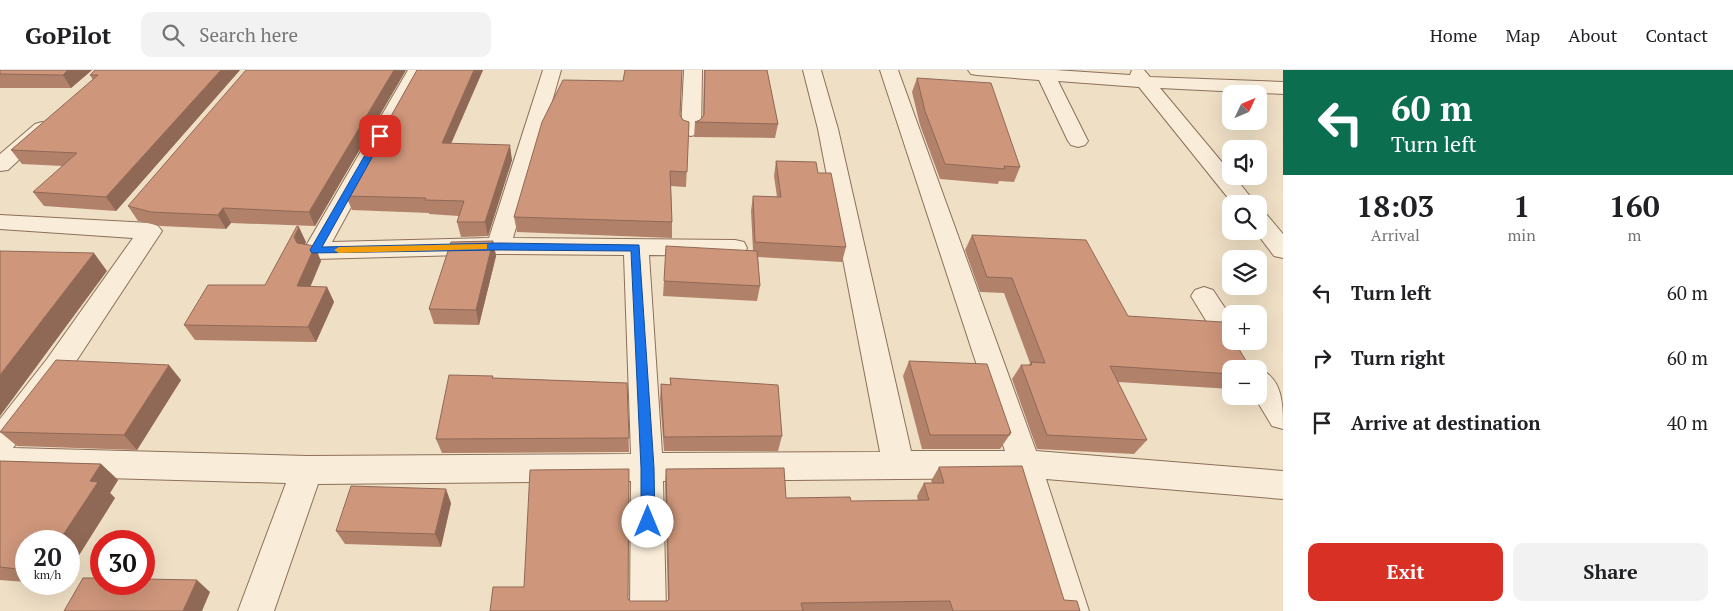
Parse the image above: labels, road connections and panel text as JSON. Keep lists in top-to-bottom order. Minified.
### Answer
{"north":"top right","page":{"header":"GoPilot","search":"Search here","nav":["Home","Map","About","Contact"],"turn":["60 m","Turn left"],"map_buttons":["+","−"],"eta":["18:03","Arrival","1","min","160","m"],"list":[{"name":"Turn left","value":"60 m"},{"name":"Turn right","value":"60 m"},{"name":"Arrive at destination","value":"40 m"}],"speed":"20 km/h","limit":"30","buttons":["Exit","Share"]}}
